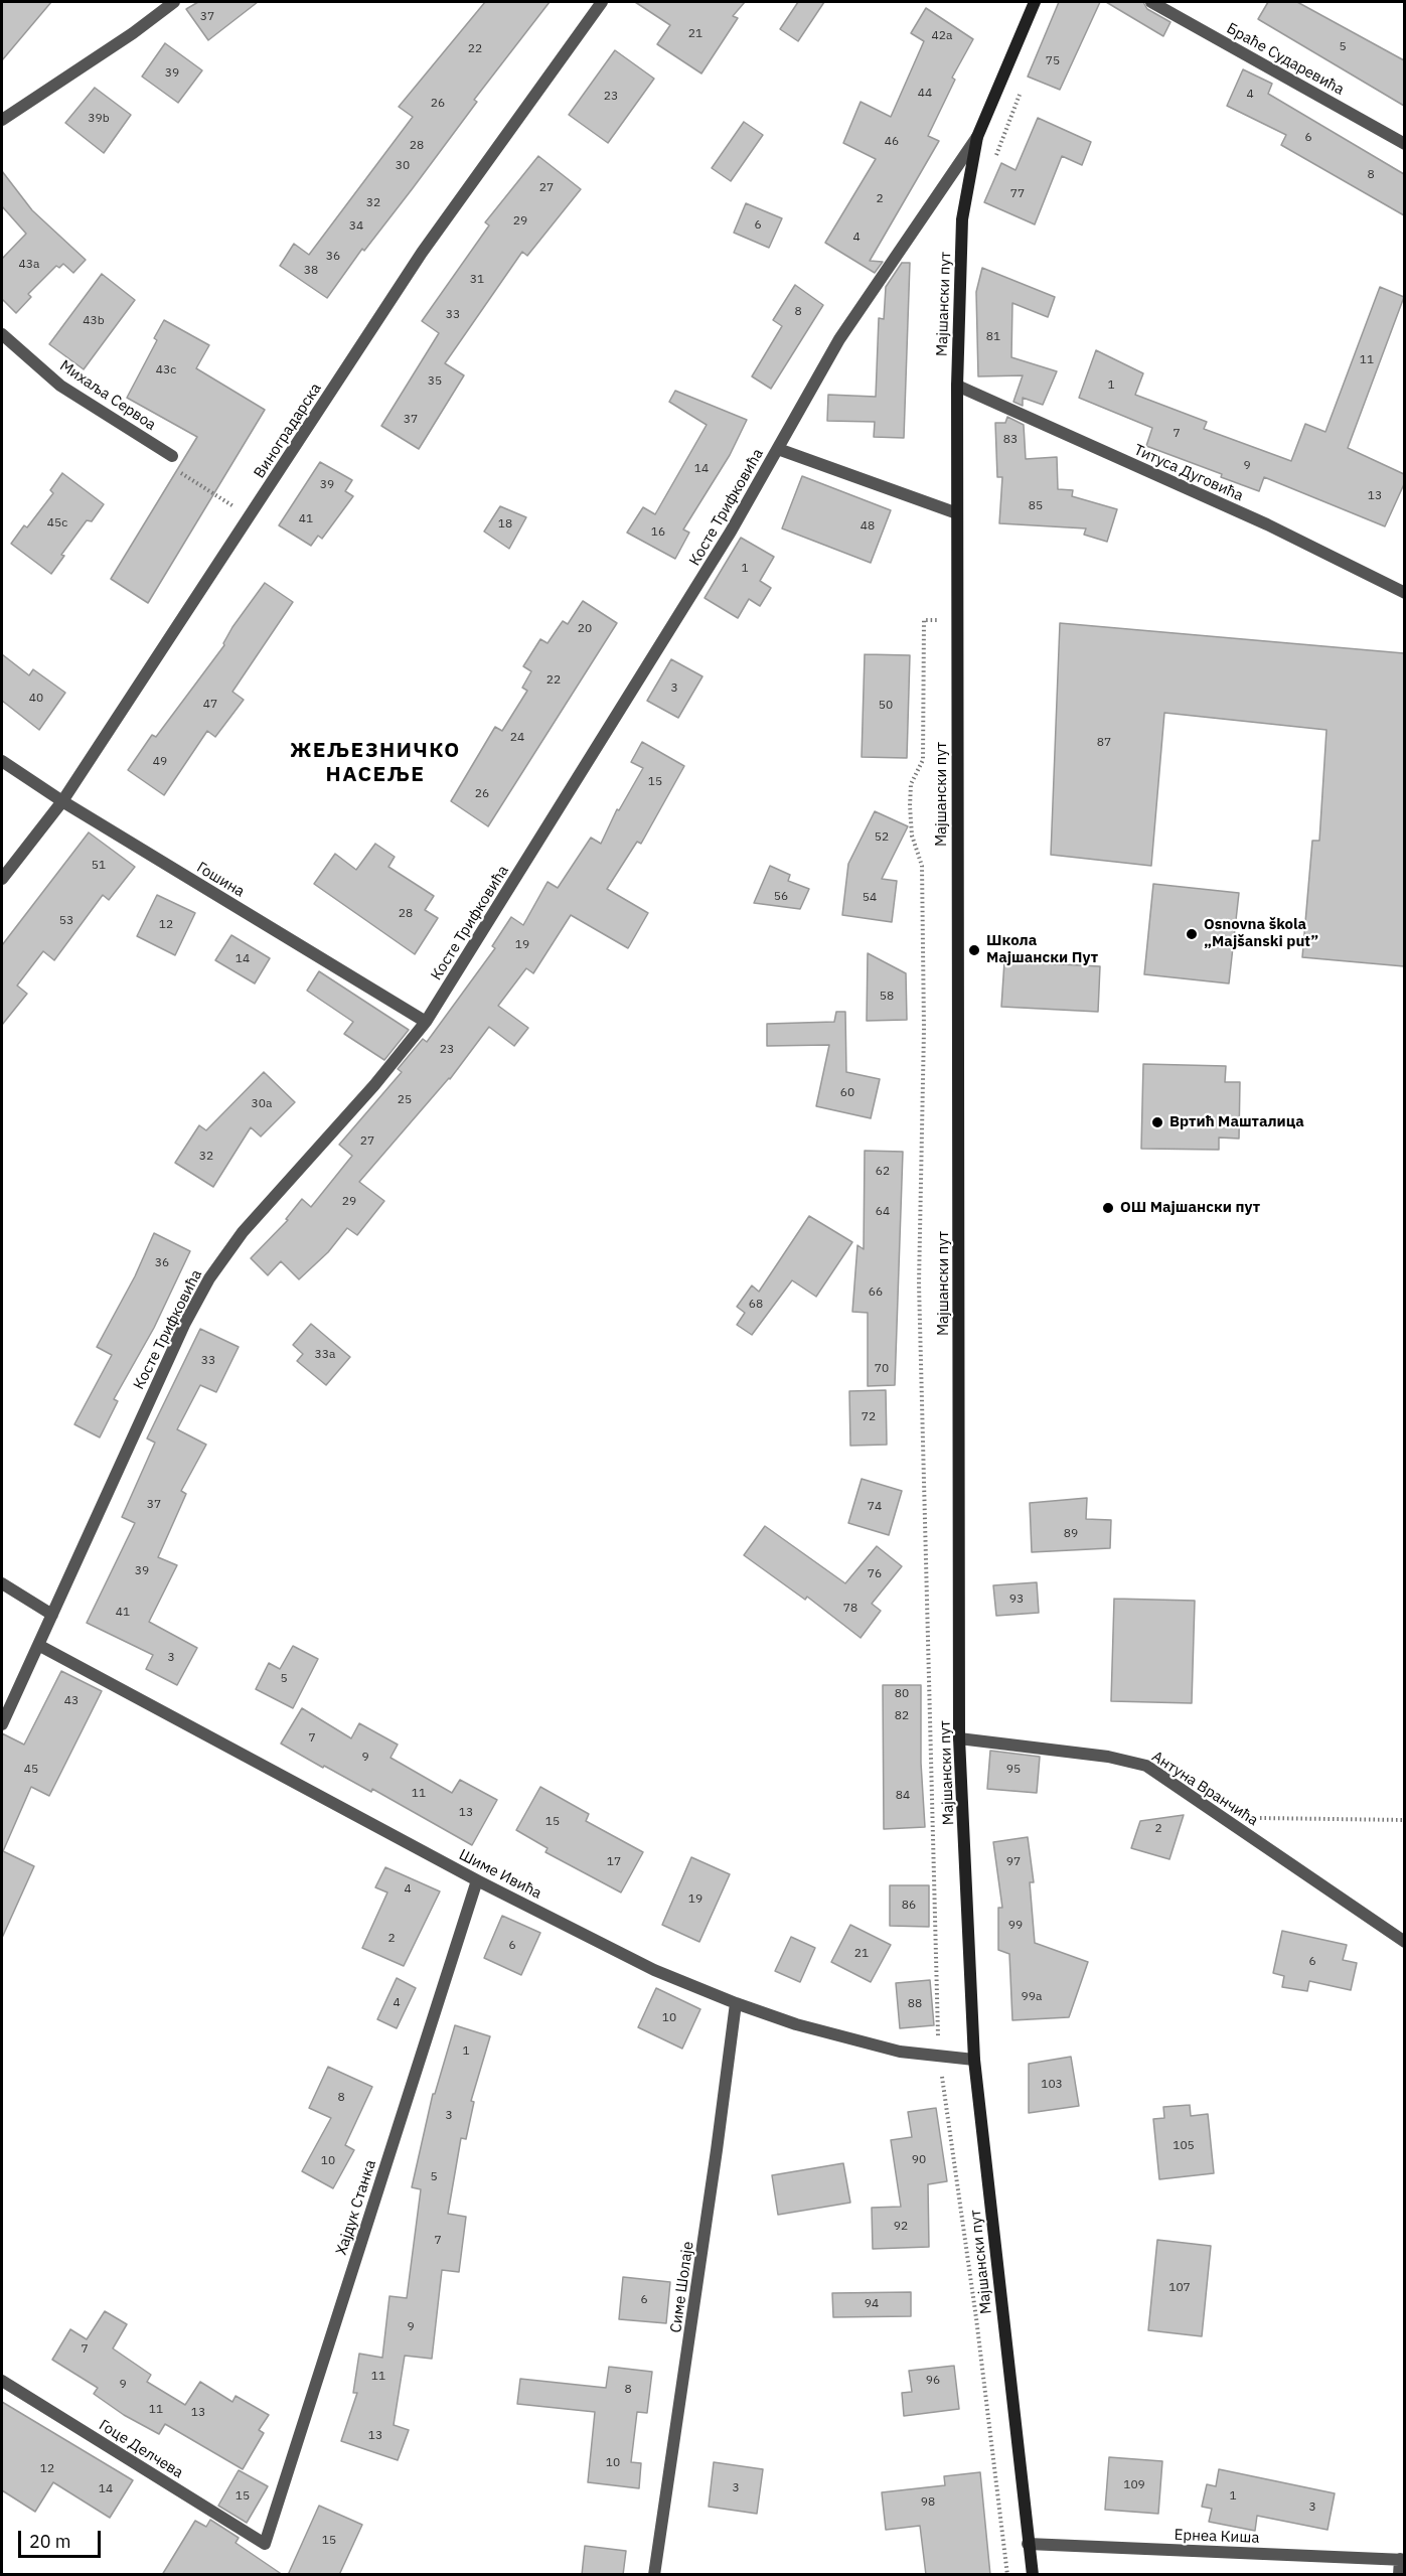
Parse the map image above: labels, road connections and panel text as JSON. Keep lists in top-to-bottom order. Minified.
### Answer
{"streets":{"street":["Браће Сударевића","Мајшански пут","Михаља Сервоа","Виноградарска","Титуса Дуговића","Косте Трифковића","Гошина","Антуна Вранчића","Шиме Ивића","Хајдук Станка","Симе Шолаје","Гоце Делчева","Ернеа Киша"]},"crossings":[["Мајшански пут","Титуса Дуговића"],["Мајшански пут","Косте Трифковића"],["Мајшански пут","Антуна Вранчића"],["Мајшански пут","Шиме Ивића"],["Мајшански пут","Ернеа Киша"],["Виноградарска","Гошина"],["Косте Трифковића","Гошина"],["Косте Трифковића","Шиме Ивића"],["Шиме Ивића","Хајдук Станка"],["Шиме Ивића","Симе Шолаје"],["Хајдук Станка","Гоце Делчева"]],"districts":["ЖЕЉЕЗНИЧКО НАСЕЉЕ"],"places":["Osnovna škola „Majšanski put”","Школа Мајшански Пут","Вртић Машталица","ОШ Мајшански пут"],"house_numbers":["37","21","42a","5","22","75","39","44","4","23","26","39b","6","46","28","30","8","27","77","2","32","29","6","34","4","36","43a","38","31","8","33","43b","81","11","43c","35","1","37","7","83","9","14","39","13","85","41","45c","18","48","16","1","20","22","3","40","47","50","24","87","49","15","26","52","51","56","54","28","53","12","19","14","58","23","60","25","30a","27","32","62","29","64","36","66","68","33a","33","70","72","37","74","89","39","76","93","78","41","3","5","80","43","82","7","9","45","95","11","84","13","15","2","17","97","4","19","86","99","2","6","21","6","99a","4","88","10","1","103","8","3","105","90","10","5","92","7","107","6","94","9","7","11","96","9","8","11","13","13","10","12","109","3","14","15","1","98","3","15"],"scale_bar":"20 m"}
